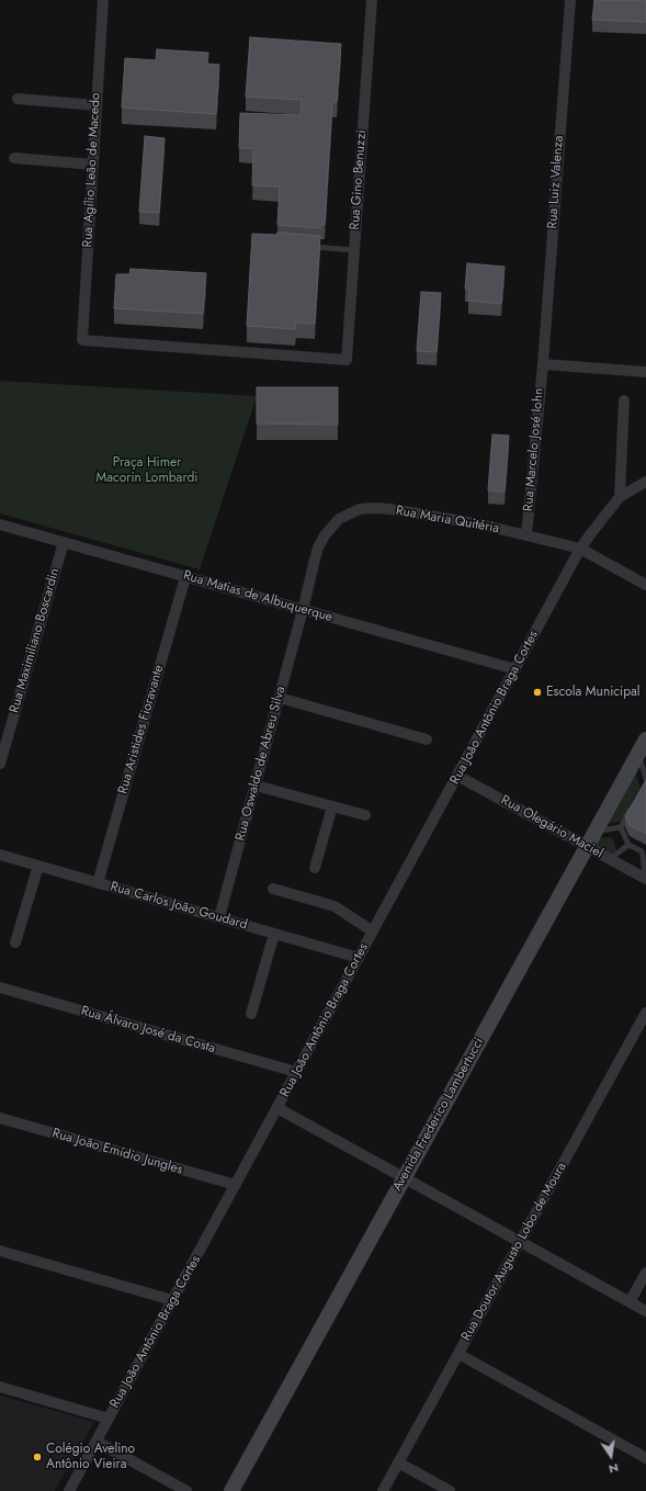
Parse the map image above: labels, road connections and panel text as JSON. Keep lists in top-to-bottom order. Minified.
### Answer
{"streets":{"street":["Rua Agílio Leão de Macedo","Rua Gino Benuzzi","Rua Luiz Valenza","Rua Marcelo José Iohn","Rua Maria Quitéria","Rua Matias de Albuquerque","Rua Maximiliano Boscardin","Rua João Antônio Braga Cortes","Rua Aristides Fioravante","Rua Oswaldo de Abreu Silva","Rua Olegário Maciel","Rua Carlos João Goudard","Rua Álvaro José da Costa","Avenida Frederico Lambertucci","Rua João Emídio Jungles","Rua Doutor Augusto Lobo de Moura"]},"crossings":[["Rua Agílio Leão de Macedo","Rua Gino Benuzzi"],["Rua Luiz Valenza","Rua Marcelo José Iohn"],["Rua Marcelo José Iohn","Rua Maria Quitéria"],["Rua Maria Quitéria","Rua Matias de Albuquerque"],["Rua Maria Quitéria","Rua João Antônio Braga Cortes"],["Rua Maria Quitéria","Rua Oswaldo de Abreu Silva"],["Rua Matias de Albuquerque","Rua Maximiliano Boscardin"],["Rua Matias de Albuquerque","Rua João Antônio Braga Cortes"],["Rua Matias de Albuquerque","Rua Aristides Fioravante"],["Rua Matias de Albuquerque","Rua Oswaldo de Abreu Silva"],["Rua João Antônio Braga Cortes","Rua Olegário Maciel"],["Rua João Antônio Braga Cortes","Rua Carlos João Goudard"],["Rua João Antônio Braga Cortes","Rua Álvaro José da Costa"],["Rua João Antônio Braga Cortes","Rua João Emídio Jungles"],["Rua Aristides Fioravante","Rua Carlos João Goudard"],["Rua Oswaldo de Abreu Silva","Rua Carlos João Goudard"],["Rua Olegário Maciel","Avenida Frederico Lambertucci"]],"parks":["Praça Himer Macorin Lombardi"],"places":["Escola Municipal","Colégio Avelino Antônio Vieira"],"north":"bottom"}
